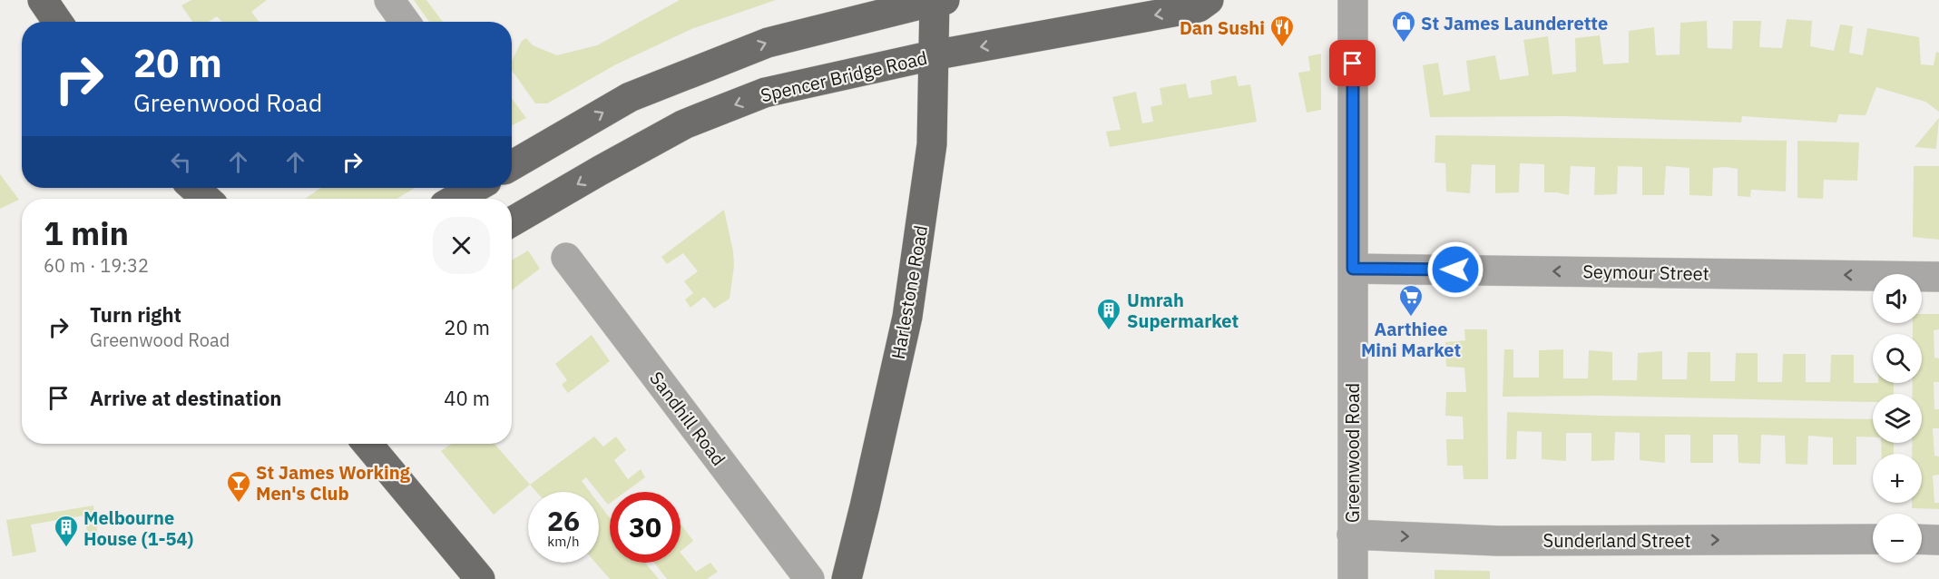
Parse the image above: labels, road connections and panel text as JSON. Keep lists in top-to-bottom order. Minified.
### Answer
{"streets":{"main road":["Spencer Bridge Road","Harlestone Road"],"street":["Seymour Street","Sandhill Road","Greenwood Road","Sunderland Street"]},"crossings":[["Spencer Bridge Road","Harlestone Road"],["Seymour Street","Greenwood Road"],["Greenwood Road","Sunderland Street"]],"one_way":["Seymour Street","Sunderland Street"],"places":{"shop":["St James Launderette"],"restaurant":["Dan Sushi"],"supermarket":["Aarthiee Mini Market"],"building":["Umrah Supermarket","Melbourne House (1-54)"],"bar":["St James Working Men's Club"]},"page":{"turn":["20 m","Greenwood Road"],"heading":["1 min","60 m · 19:32"],"map_buttons":["+","−"],"list":[{"name":"Turn right","note":"Greenwood Road","value":"20 m"},{"name":"Arrive at destination","value":"40 m"}],"speed":"26 km/h","limit":"30"}}
